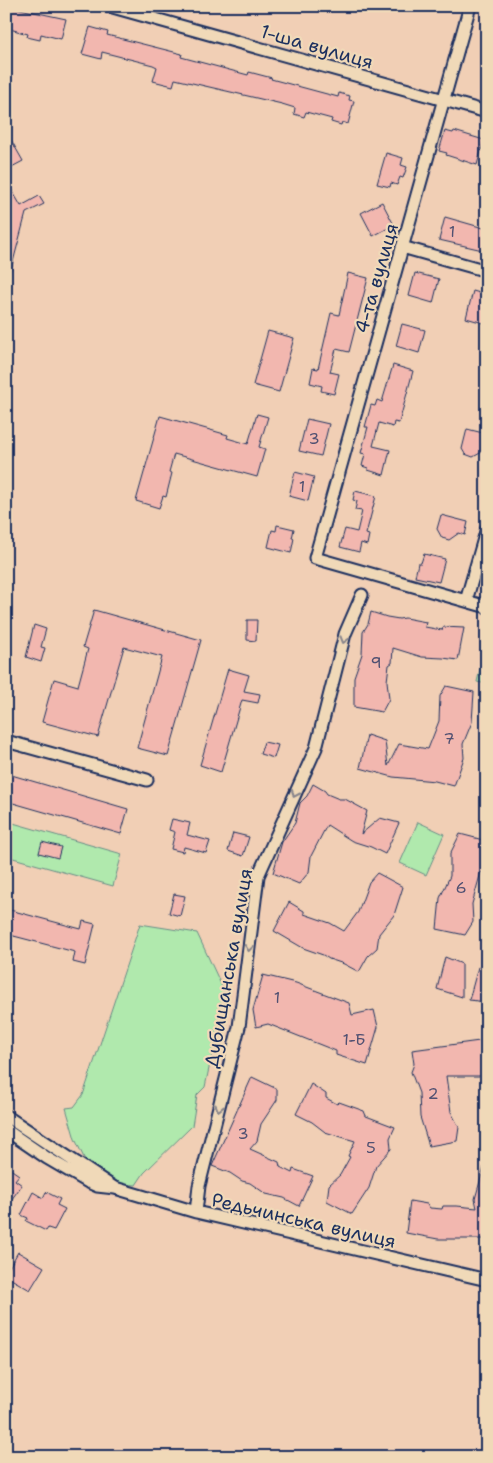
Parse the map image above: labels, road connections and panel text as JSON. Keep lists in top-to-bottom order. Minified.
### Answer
{"streets":{"street":["1-ша вулиця","4-та вулиця","Дубищанська вулиця","Редьчинська вулиця"]},"crossings":[["1-ша вулиця","4-та вулиця"],["Дубищанська вулиця","Редьчинська вулиця"]],"one_way":["Дубищанська вулиця"],"house_numbers":["1","3","1","9","7","6","1","1-Б","2","3","5"]}
